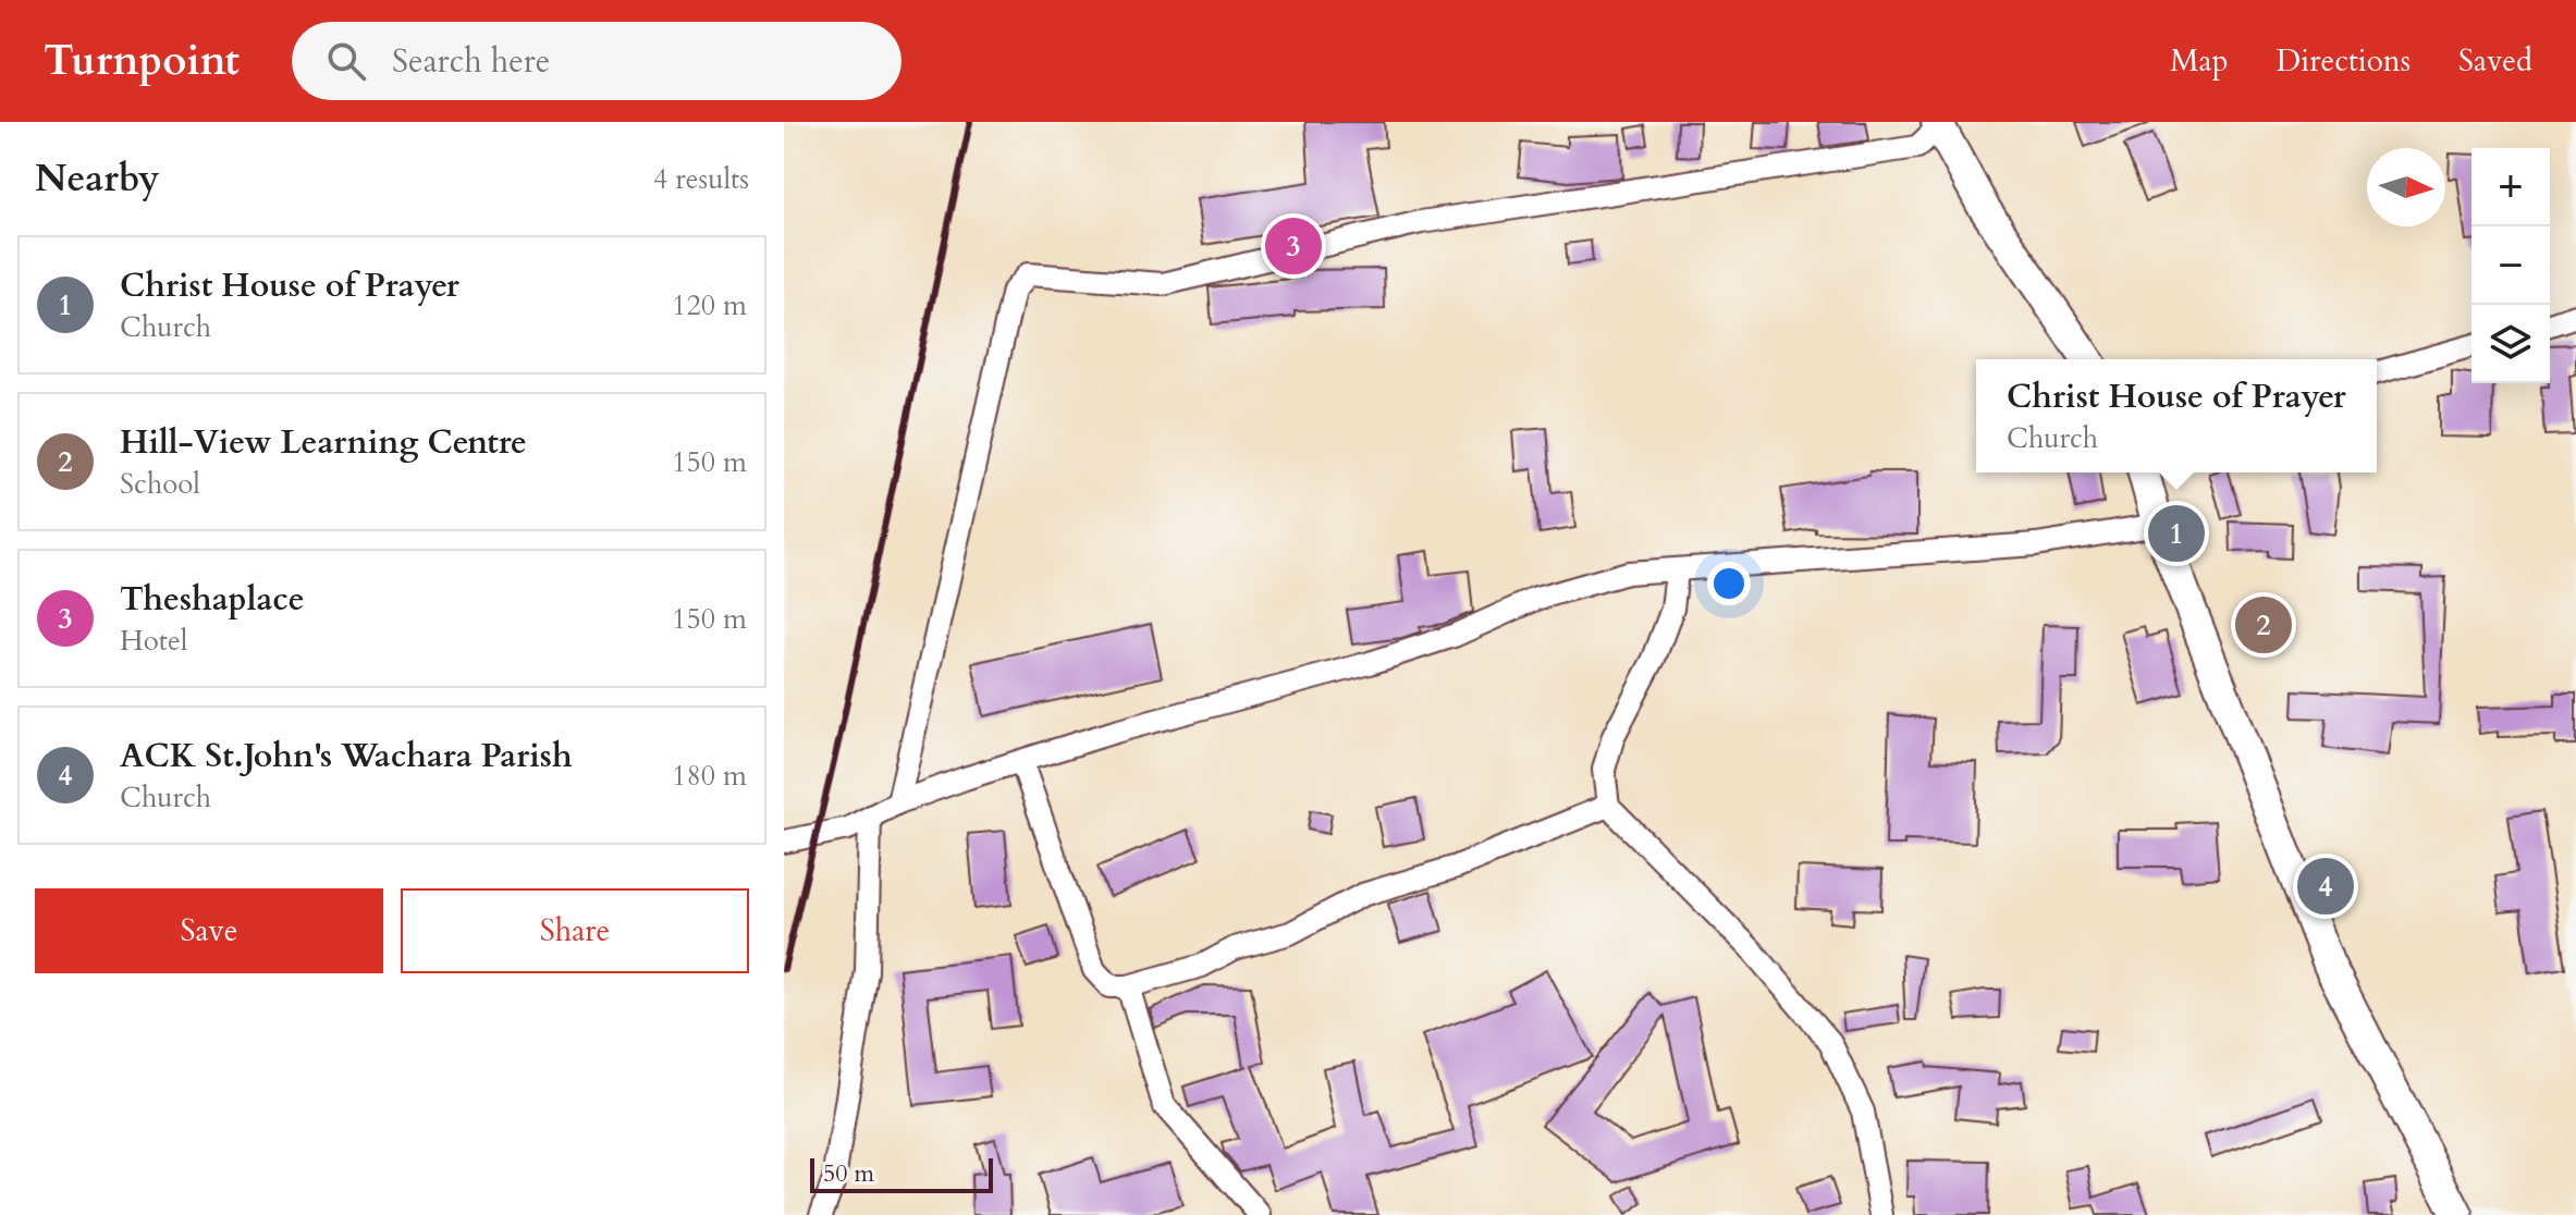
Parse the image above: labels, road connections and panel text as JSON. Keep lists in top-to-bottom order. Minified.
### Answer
{"scale_bar":"50 m","north":"right","page":{"header":"Turnpoint","search":"Search here","nav":["Map","Directions","Saved"],"heading":["Nearby","4 results"],"map_buttons":["+","−"],"pins":["3","1","2","4"],"list":[{"mark":"1","name":"Christ House of Prayer","note":"Church","value":"120 m"},{"mark":"2","name":"Hill-View Learning Centre","note":"School","value":"150 m"},{"mark":"3","name":"Theshaplace","note":"Hotel","value":"150 m"},{"mark":"4","name":"ACK St.John's Wachara Parish","note":"Church","value":"180 m"}],"popup":["Christ House of Prayer","Church"],"buttons":["Save","Share"],"scale":"50 m"}}
